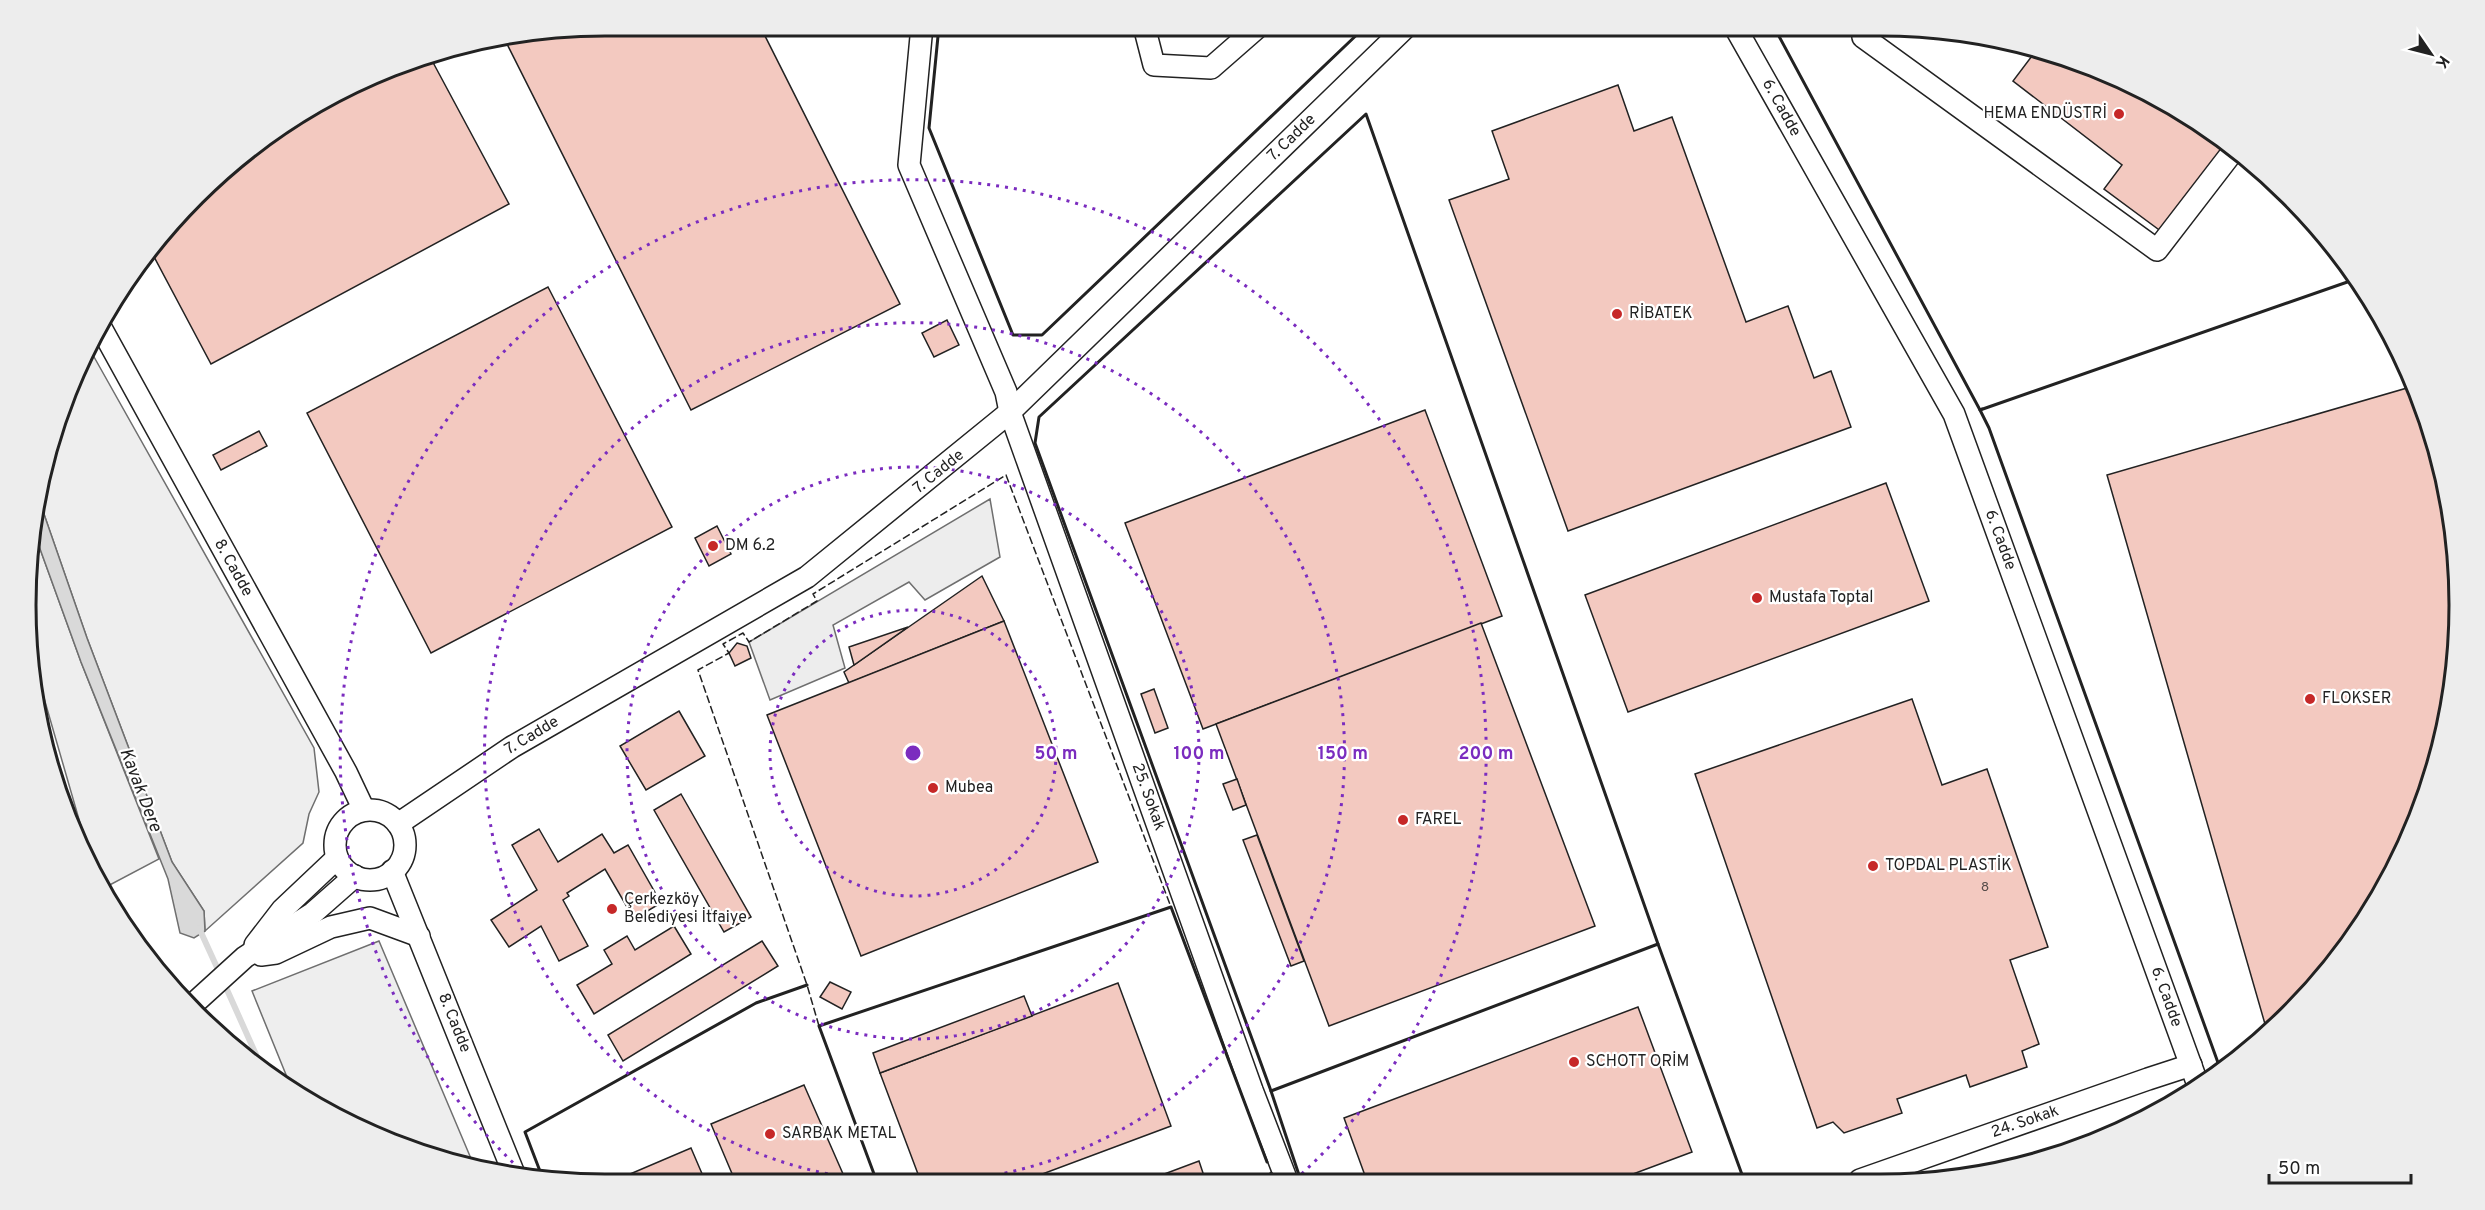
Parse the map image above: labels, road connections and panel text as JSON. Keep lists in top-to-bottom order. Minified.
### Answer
{"streets":{"street":["6. Cadde","7. Cadde","8. Cadde","25. Sokak","24. Sokak"]},"crossings":[["6. Cadde","24. Sokak"],["7. Cadde","8. Cadde"],["7. Cadde","25. Sokak"]],"water":["Kavak Dere"],"places":["HEMA ENDÜSTRİ","RİBATEK","DM 6.2","Mustafa Toptal","FLOKSER","Mubea","FAREL","TOPDAL PLASTİK","Çerkezköy Belediyesi İtfaiye","SCHOTT ORİM","SARBAK METAL"],"house_numbers":["8"],"scale_bar":"50 m","north":"bottom right","rings":["50 m","100 m","150 m","200 m"]}
